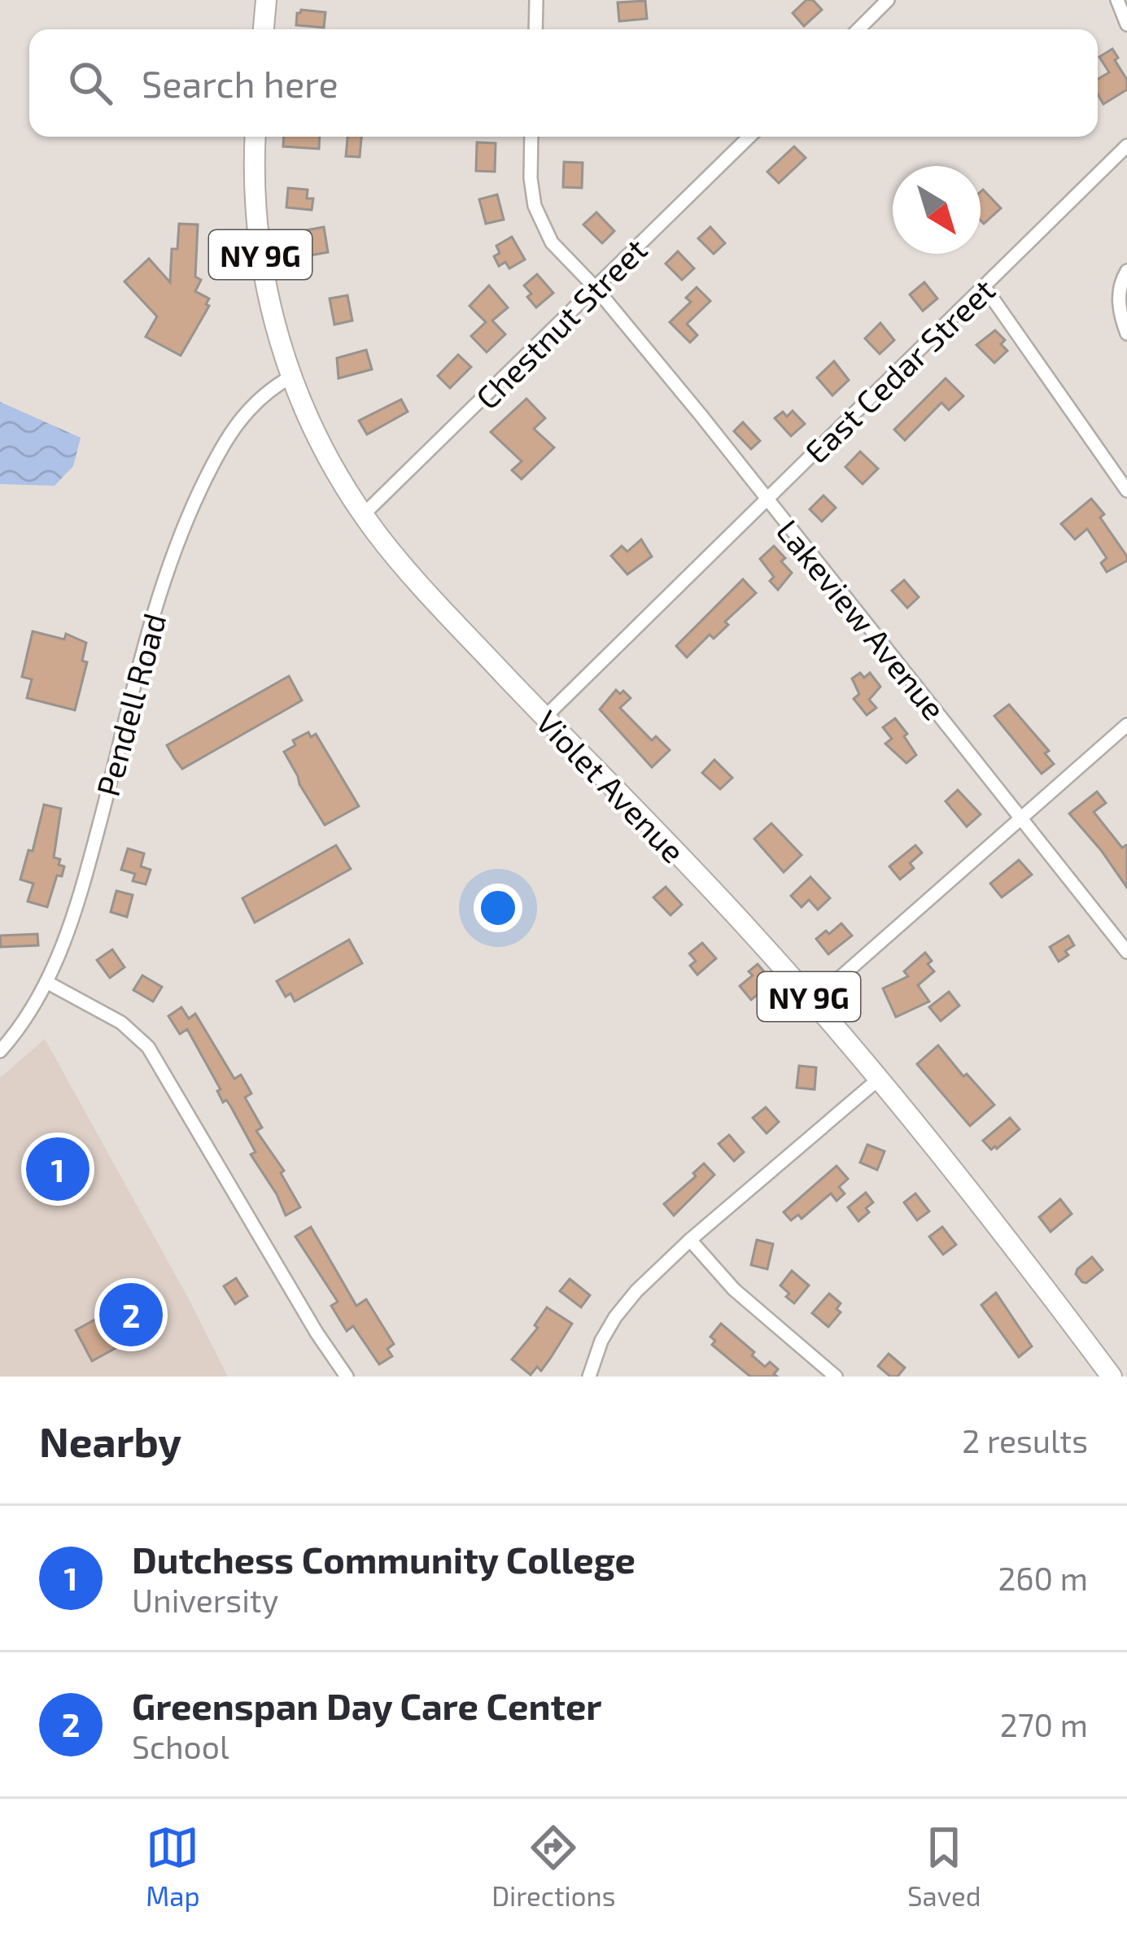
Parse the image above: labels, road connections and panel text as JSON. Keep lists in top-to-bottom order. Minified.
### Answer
{"streets":{"main road":["NY 9G","Violet Avenue"],"street":["Chestnut Street","East Cedar Street","Lakeview Avenue","Pendell Road"]},"crossings":[["Chestnut Street","Lakeview Avenue"],["Chestnut Street","Violet Avenue"],["East Cedar Street","Lakeview Avenue"],["East Cedar Street","Violet Avenue"],["Pendell Road","Violet Avenue"]],"north":"bottom right","page":{"search":"Search here","pins":["1","2"],"heading":["Nearby","2 results"],"list":[{"mark":"1","name":"Dutchess Community College","note":"University","value":"260 m"},{"mark":"2","name":"Greenspan Day Care Center","note":"School","value":"270 m"}],"nav":["Map","Directions","Saved"]}}
